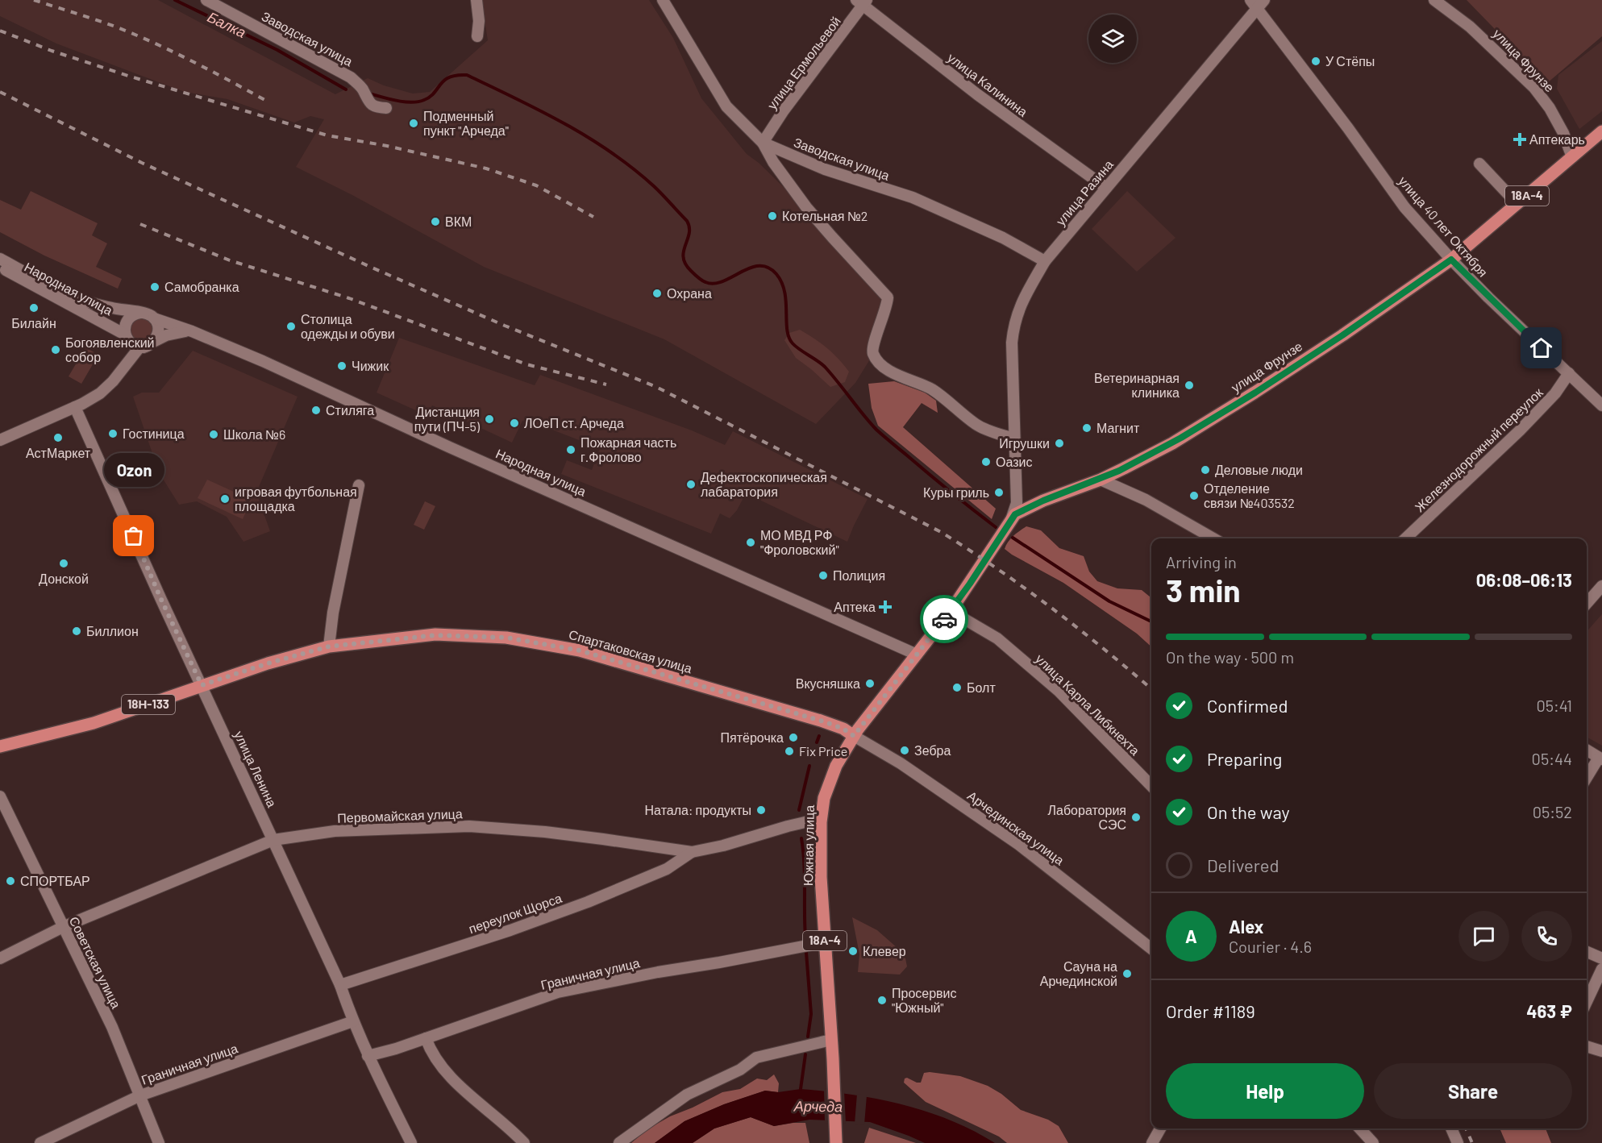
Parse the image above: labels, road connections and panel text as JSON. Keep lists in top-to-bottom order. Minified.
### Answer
{"streets":{"main road":["улица Фрунзе","18А-4","Спартаковская улица","18Н-133","Южная улица"],"street":["Заводская улица","улица Ермольевой","улица Калинина","улица Разина","улица 40 лет Октября","Народная улица","Железнодорожный переулок","улица Карла Либкнехта","улица Ленина","Первомайская улица","Арчединская улица","переулок Щорса","Советская улица","Граничная улица"]},"crossings":[["Заводская улица","улица Ермольевой"],["Заводская улица","улица Разина"],["улица Фрунзе","улица Разина"],["улица Фрунзе","улица 40 лет Октября"],["улица Фрунзе","Южная улица"],["улица Ермольевой","улица Калинина"],["улица Калинина","улица Разина"],["улица Разина","улица 40 лет Октября"],["улица Разина","Южная улица"],["улица 40 лет Октября","Железнодорожный переулок"],["Народная улица","Южная улица"],["Спартаковская улица","улица Ленина"],["Спартаковская улица","Арчединская улица"],["Спартаковская улица","Южная улица"],["улица Карла Либкнехта","Южная улица"],["улица Ленина","Первомайская улица"],["улица Ленина","переулок Щорса"],["улица Ленина","Граничная улица"],["Первомайская улица","Южная улица"],["Первомайская улица","переулок Щорса"],["Первомайская улица","Советская улица"],["Арчединская улица","Южная улица"],["Южная улица","Граничная улица"],["Советская улица","Граничная улица"]],"water":["Балка","Арчеда"],"places":{"other":["У Стёпы","Подменный пункт \"Арчеда\"","Котельная №2","ВКМ","Самобранка","Охрана","Билайн","Столица одежды и обуви","Богоявленский собор","Чижик","Ветеринарная клиника","Стиляга","Дистанция пути (ПЧ-5)","ЛОеП ст. Арчеда","Магнит","Гостиница","Школа №6","АстМаркет","Игрушки","Пожарная часть г.Фролово","Оазис","Деловые люди","Дефектоскопическая лабаратория","Куры гриль","Отделение связи №403532","игровая футбольная площадка","Ozon","МО МВД РФ \"Фроловский\"","Донской","Полиция","Биллион","Вкусняшка","Болт","Пятёрочка","Зебра","Fix Price","Натала: продукты","Лаборатория СЭС","СПОРТБАР","Клевер","Сауна на Арчединской","Просервис \"Южный\""],"health":["Аптекарь","Аптека"]},"page":{"bubble":"Ozon","heading":["3 min","Arriving in","06:08–06:13"],"panel":["Alex","Courier · 4.6","Order #1189","463 ₽"],"bar":"On the way · 500 m","list":[["Confirmed","05:41"],["Preparing","05:44"],["On the way","05:52"],"Delivered"],"round":"A","buttons":["Help","Share"]}}
